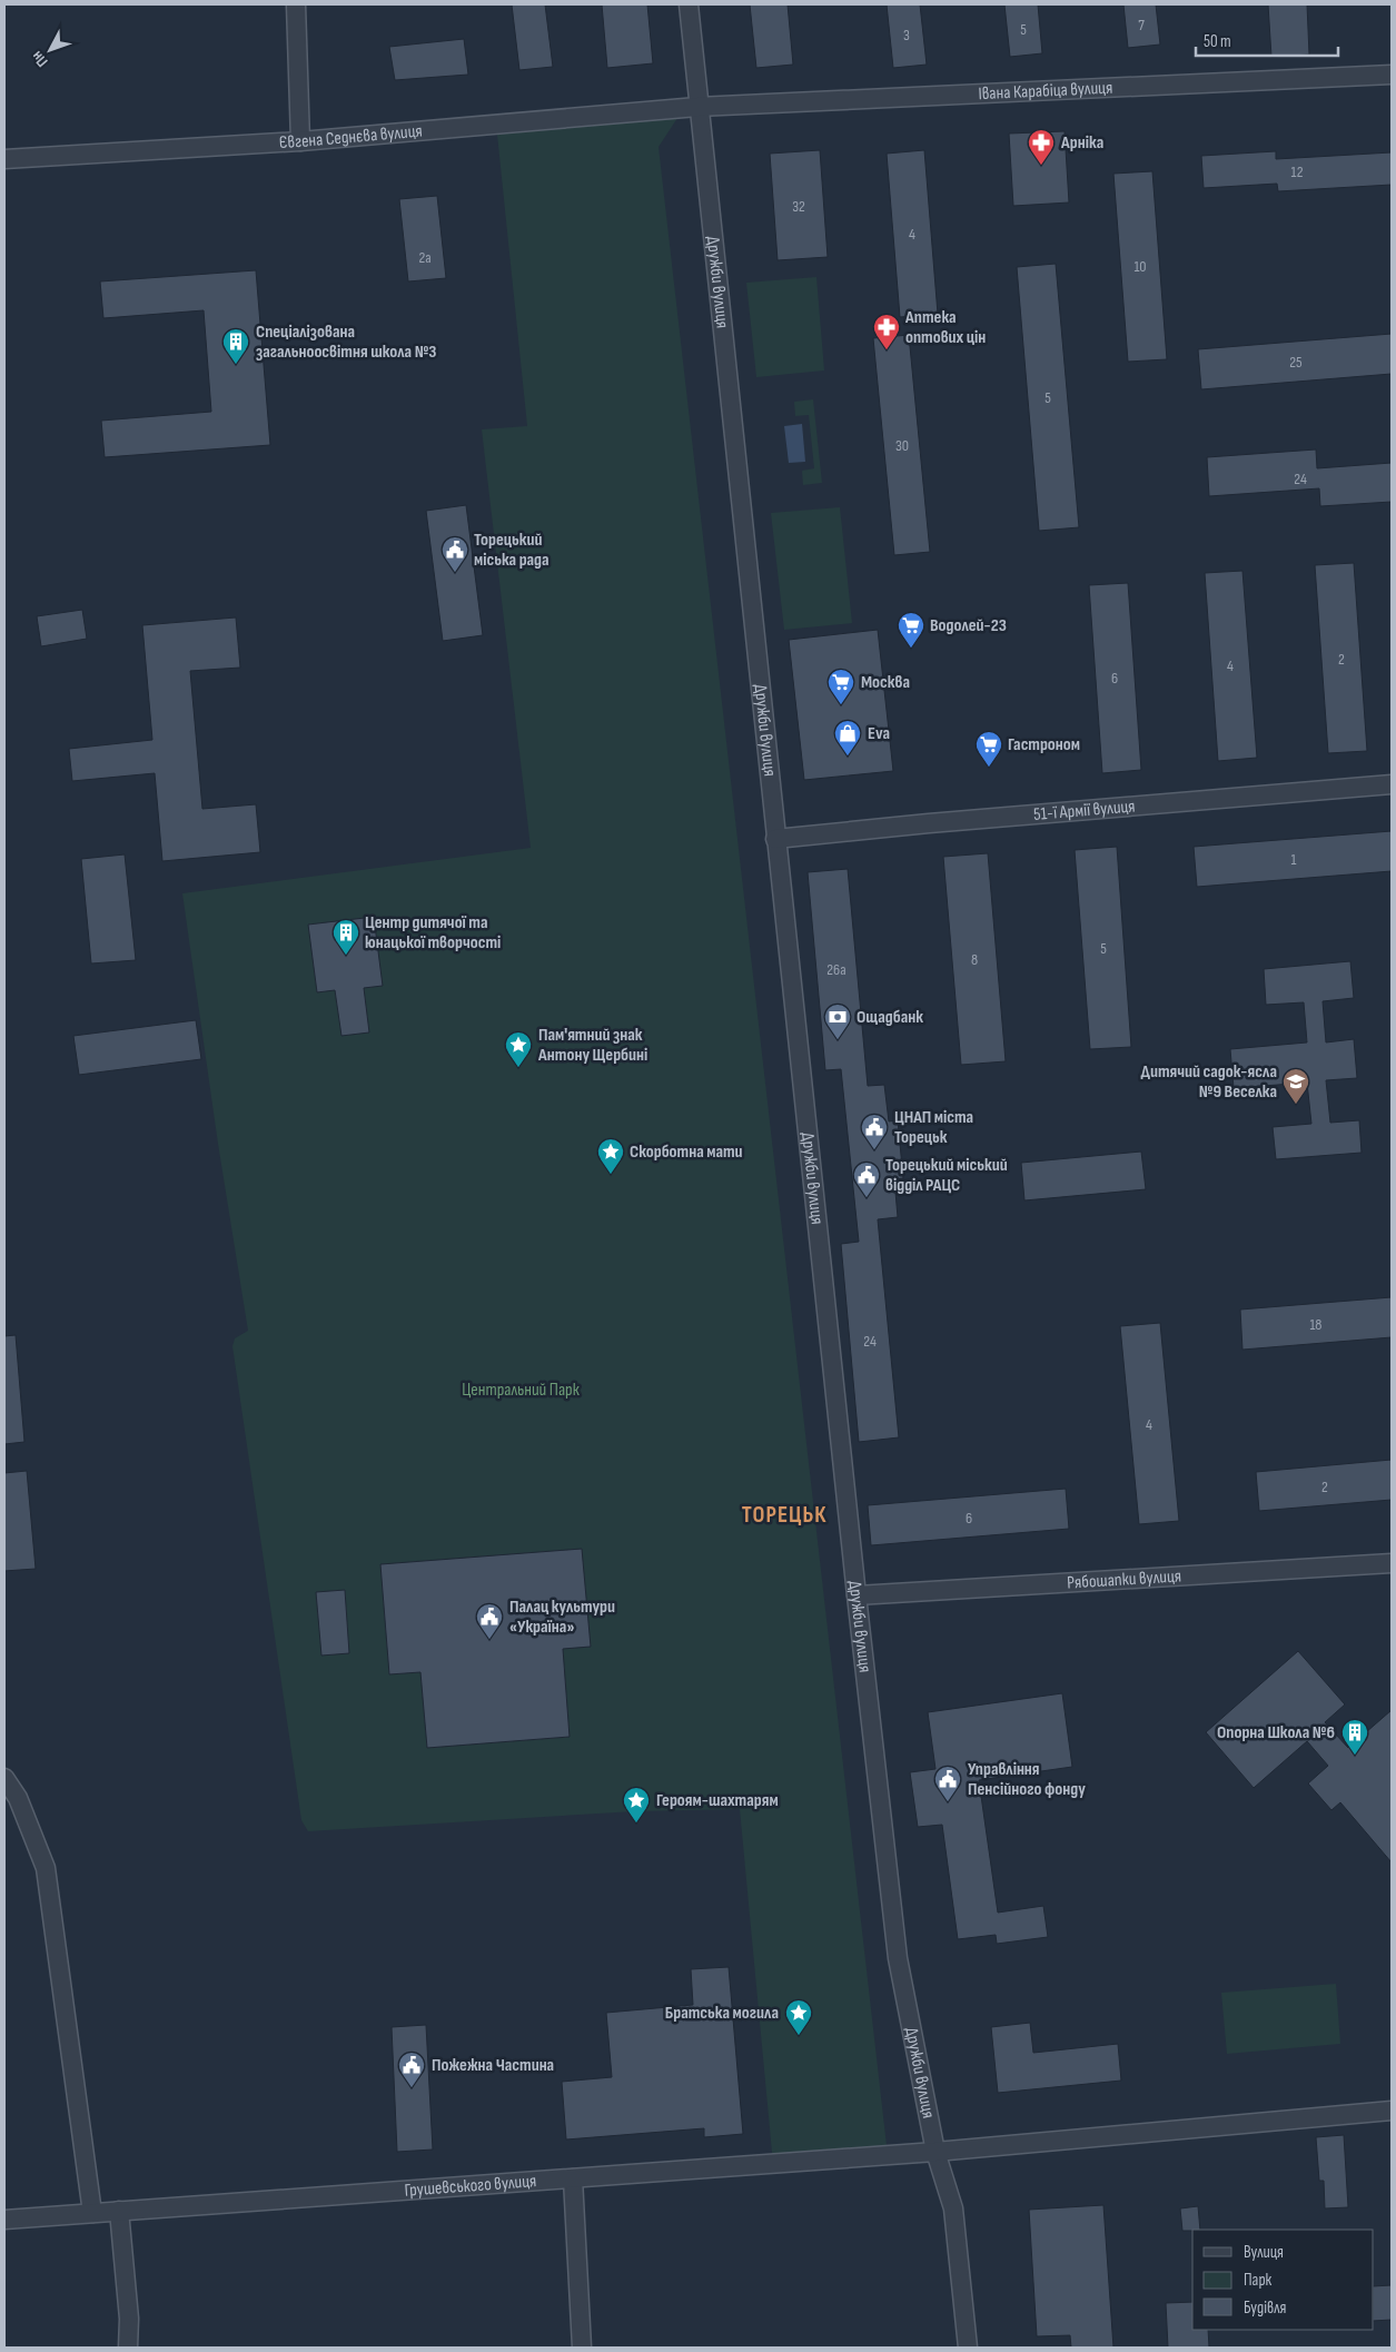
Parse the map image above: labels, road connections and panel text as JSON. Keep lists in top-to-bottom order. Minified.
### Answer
{"streets":{"street":["Івана Карабіца вулиця","Євгена Седнєва вулиця","Дружби вулиця","51-ї Армії вулиця","Рябошапки вулиця","Грушевського вулиця"]},"crossings":[["Івана Карабіца вулиця","Євгена Седнєва вулиця"],["Івана Карабіца вулиця","Дружби вулиця"],["Євгена Седнєва вулиця","Дружби вулиця"],["Дружби вулиця","51-ї Армії вулиця"],["Дружби вулиця","Рябошапки вулиця"],["Дружби вулиця","Грушевського вулиця"]],"districts":["ТОРЕЦЬК"],"parks":["Центральний Парк"],"places":{"pharmacy":["Арніка","Аптека оптових цін"],"building":["Спеціалізована загальноосвітня школа №3","Центр дитячої та юнацької творчості","Опорна Школа №6"],"public building":["Торецький міська рада","ЦНАП міста Торецьк","Торецький міський відділ РАЦС","Палац культури «Україна»","Управління Пенсійного фонду","Пожежна Частина"],"supermarket":["Водолей-23","Москва","Гастроном"],"shop":["Eva"],"bank":["Ощадбанк"],"place":["Пам'ятний знак Антону Щербині","Скорботна мати","Героям-шахтарям","Братська мoгила"],"school or university":["Дитячий садок-ясла №9 Веселка"]},"house_numbers":["7","5","3","12","32","4","2а","10","25","5","30","24","2","4","6","1","5","8","26а","18","24","4","2","6"],"legend":["Вулиця","Парк","Будівля"],"scale_bar":"50 m","north":"bottom left"}
